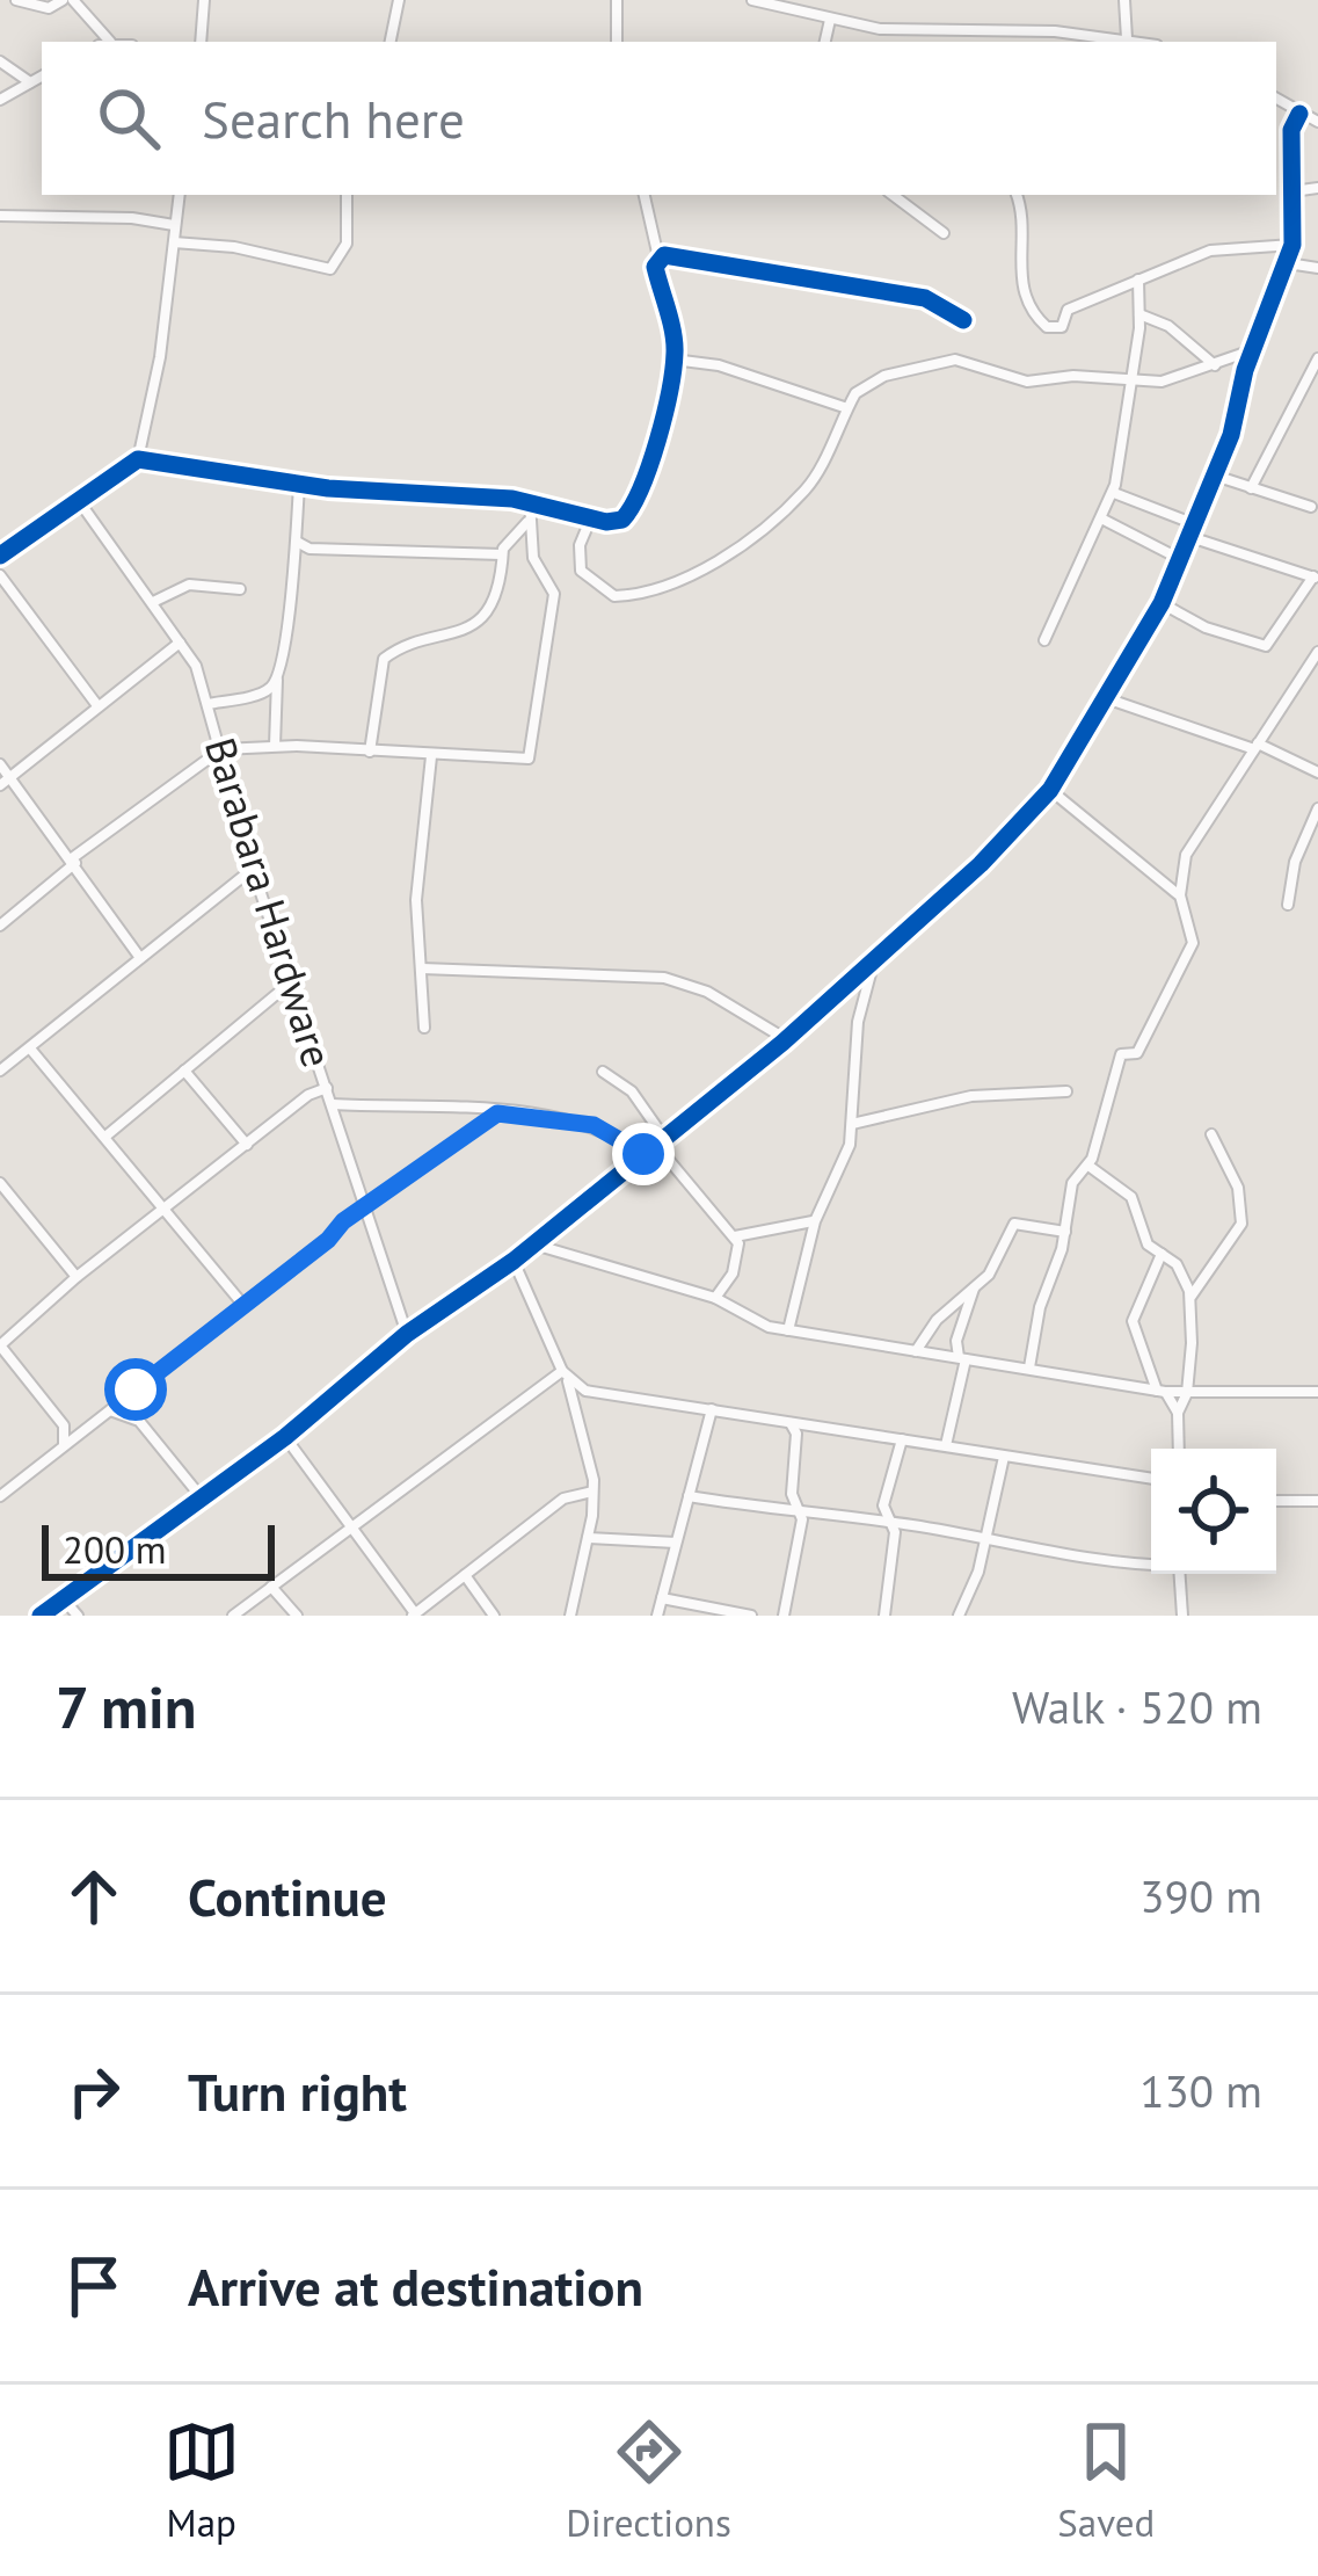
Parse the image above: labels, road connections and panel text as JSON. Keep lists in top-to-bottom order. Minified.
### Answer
{"streets":{"street":["Barabara Hardware"]},"scale_bar":"200 m","page":{"search":"Search here","scale":"200 m","heading":["7 min","Walk · 520 m"],"list":[["Continue","390 m"],["Turn right","130 m"],"Arrive at destination"],"nav":["Map","Directions","Saved"]}}
